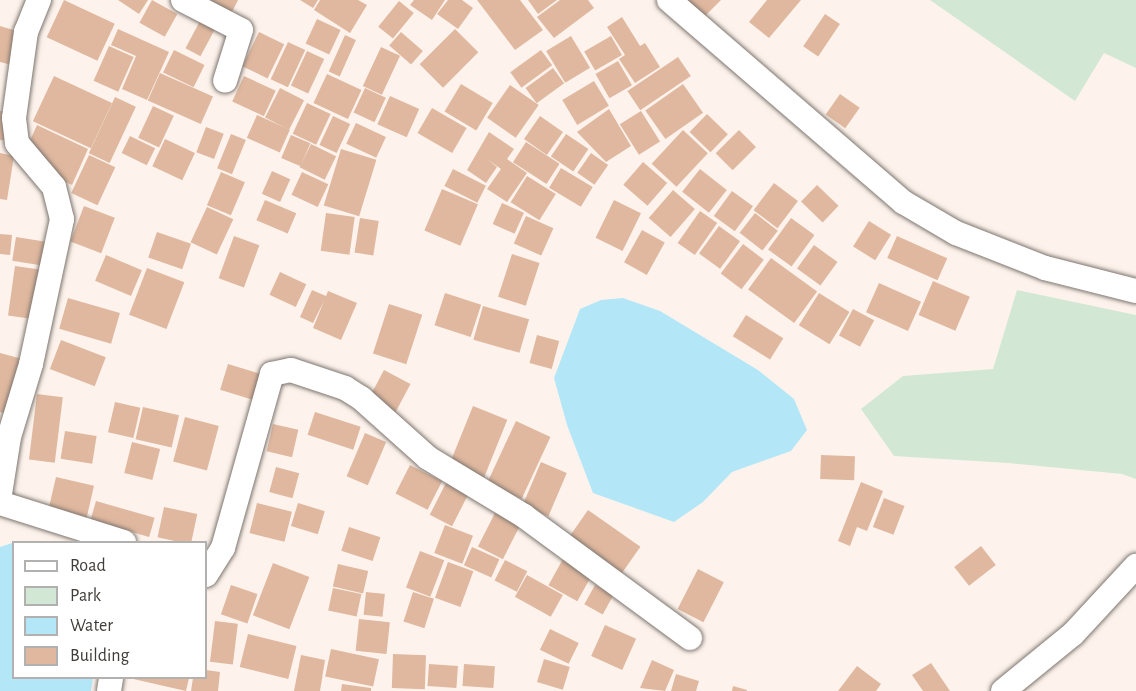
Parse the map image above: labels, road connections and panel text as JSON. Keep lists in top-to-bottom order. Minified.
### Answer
{"legend":["Road","Park","Water","Building"]}
